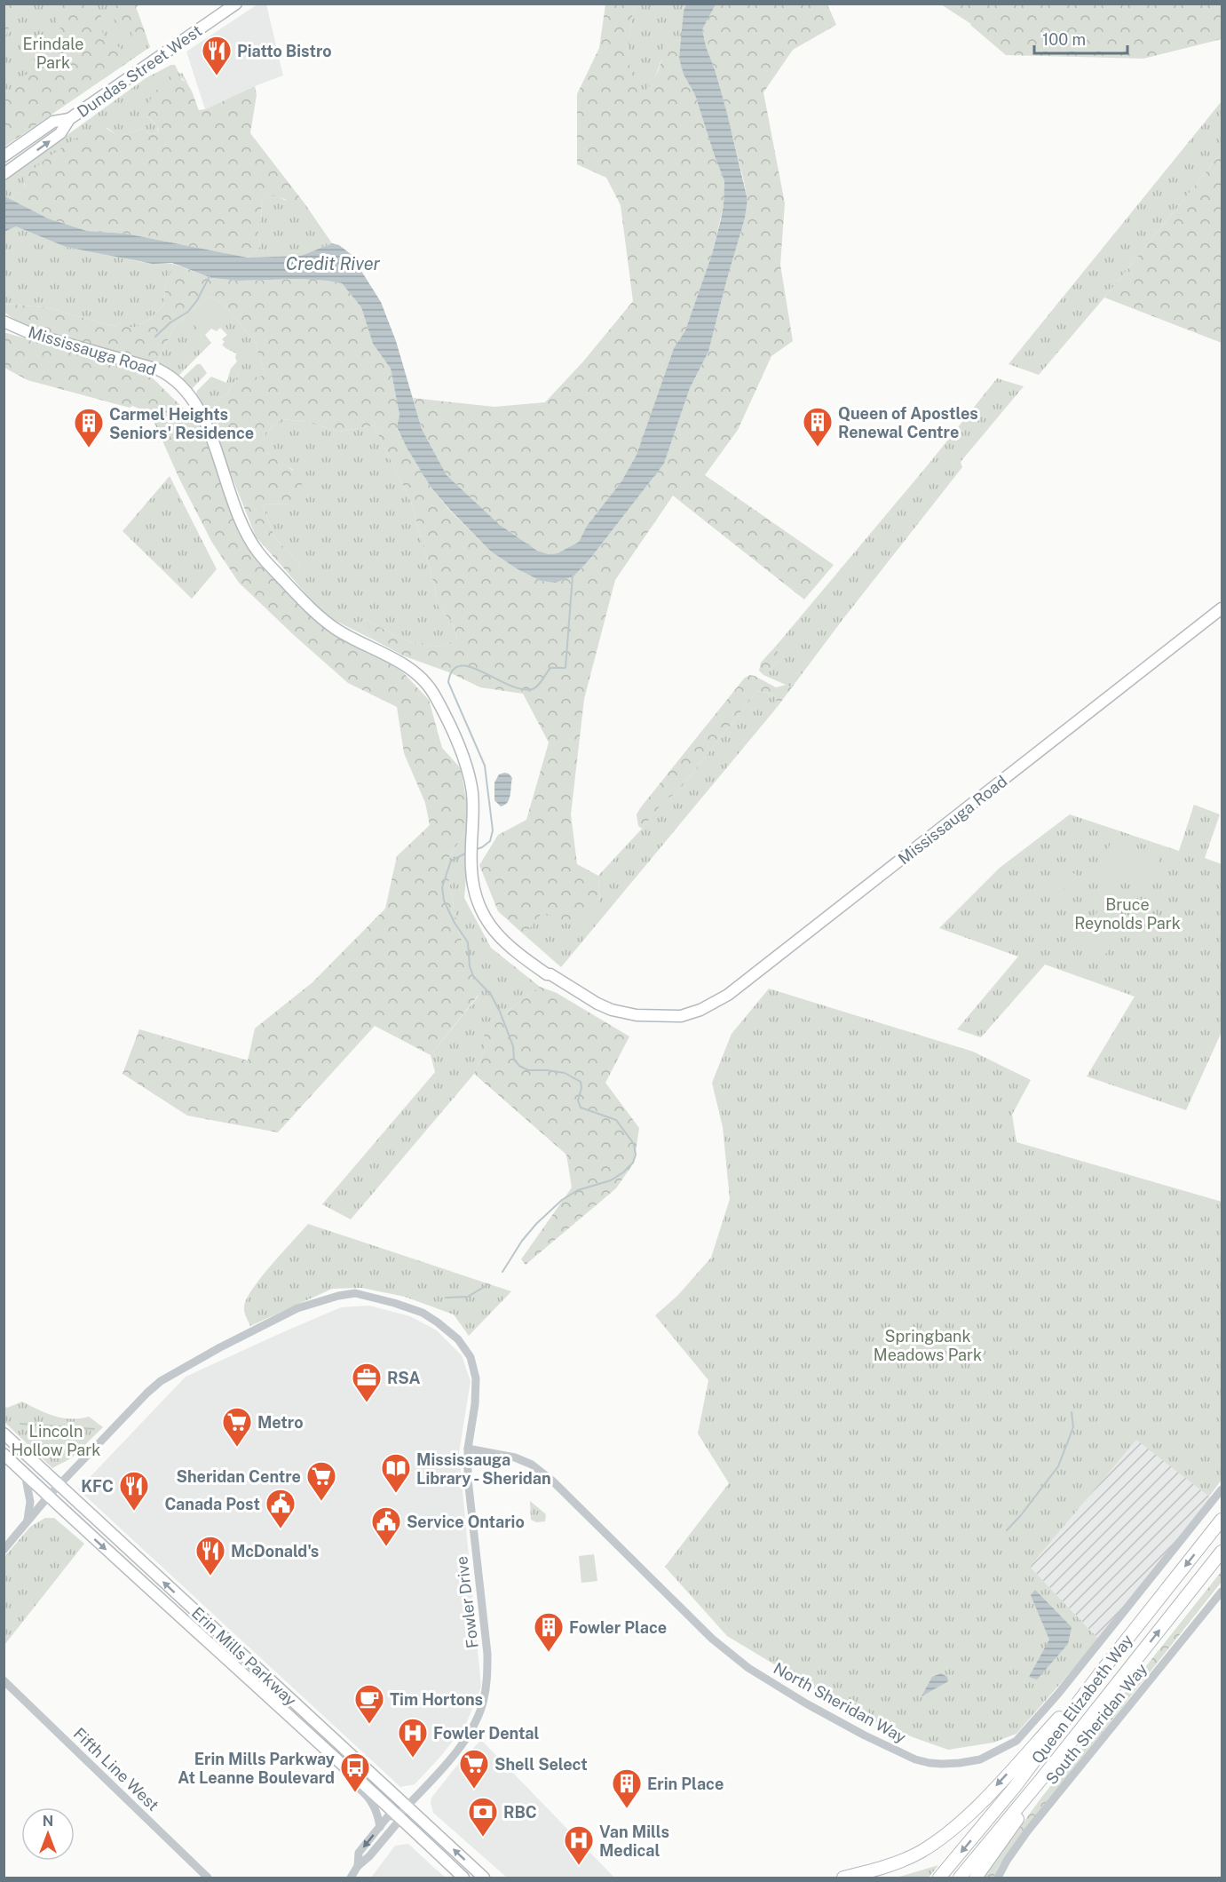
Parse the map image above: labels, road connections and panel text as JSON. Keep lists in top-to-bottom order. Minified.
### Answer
{"streets":{"highway":["Queen Elizabeth Way"],"main road":["Dundas Street West","Mississauga Road","Erin Mills Parkway"],"street":["Fowler Drive","North Sheridan Way","South Sheridan Way","Fifth Line West"]},"crossings":[["Fowler Drive","Erin Mills Parkway"],["Fowler Drive","North Sheridan Way"]],"water":["Credit River"],"parks":["Erindale Park","Bruce Reynolds Park","Springbank Meadows Park","Lincoln Hollow Park"],"places":{"restaurant":["Piatto Bistro","KFC","McDonald's"],"building":["Queen of Apostles Renewal Centre","Carmel Heights Seniors' Residence","Fowler Place","Erin Place"],"office":["RSA"],"supermarket":["Metro","Sheridan Centre","Shell Select"],"library":["Mississauga Library - Sheridan"],"public building":["Canada Post","Service Ontario"],"cafe":["Tim Hortons"],"hospital":["Fowler Dental","Van Mills Medical"],"bus stop":["Erin Mills Parkway At Leanne Boulevard"],"bank":["RBC"]},"scale_bar":"100 m","north":"top"}
